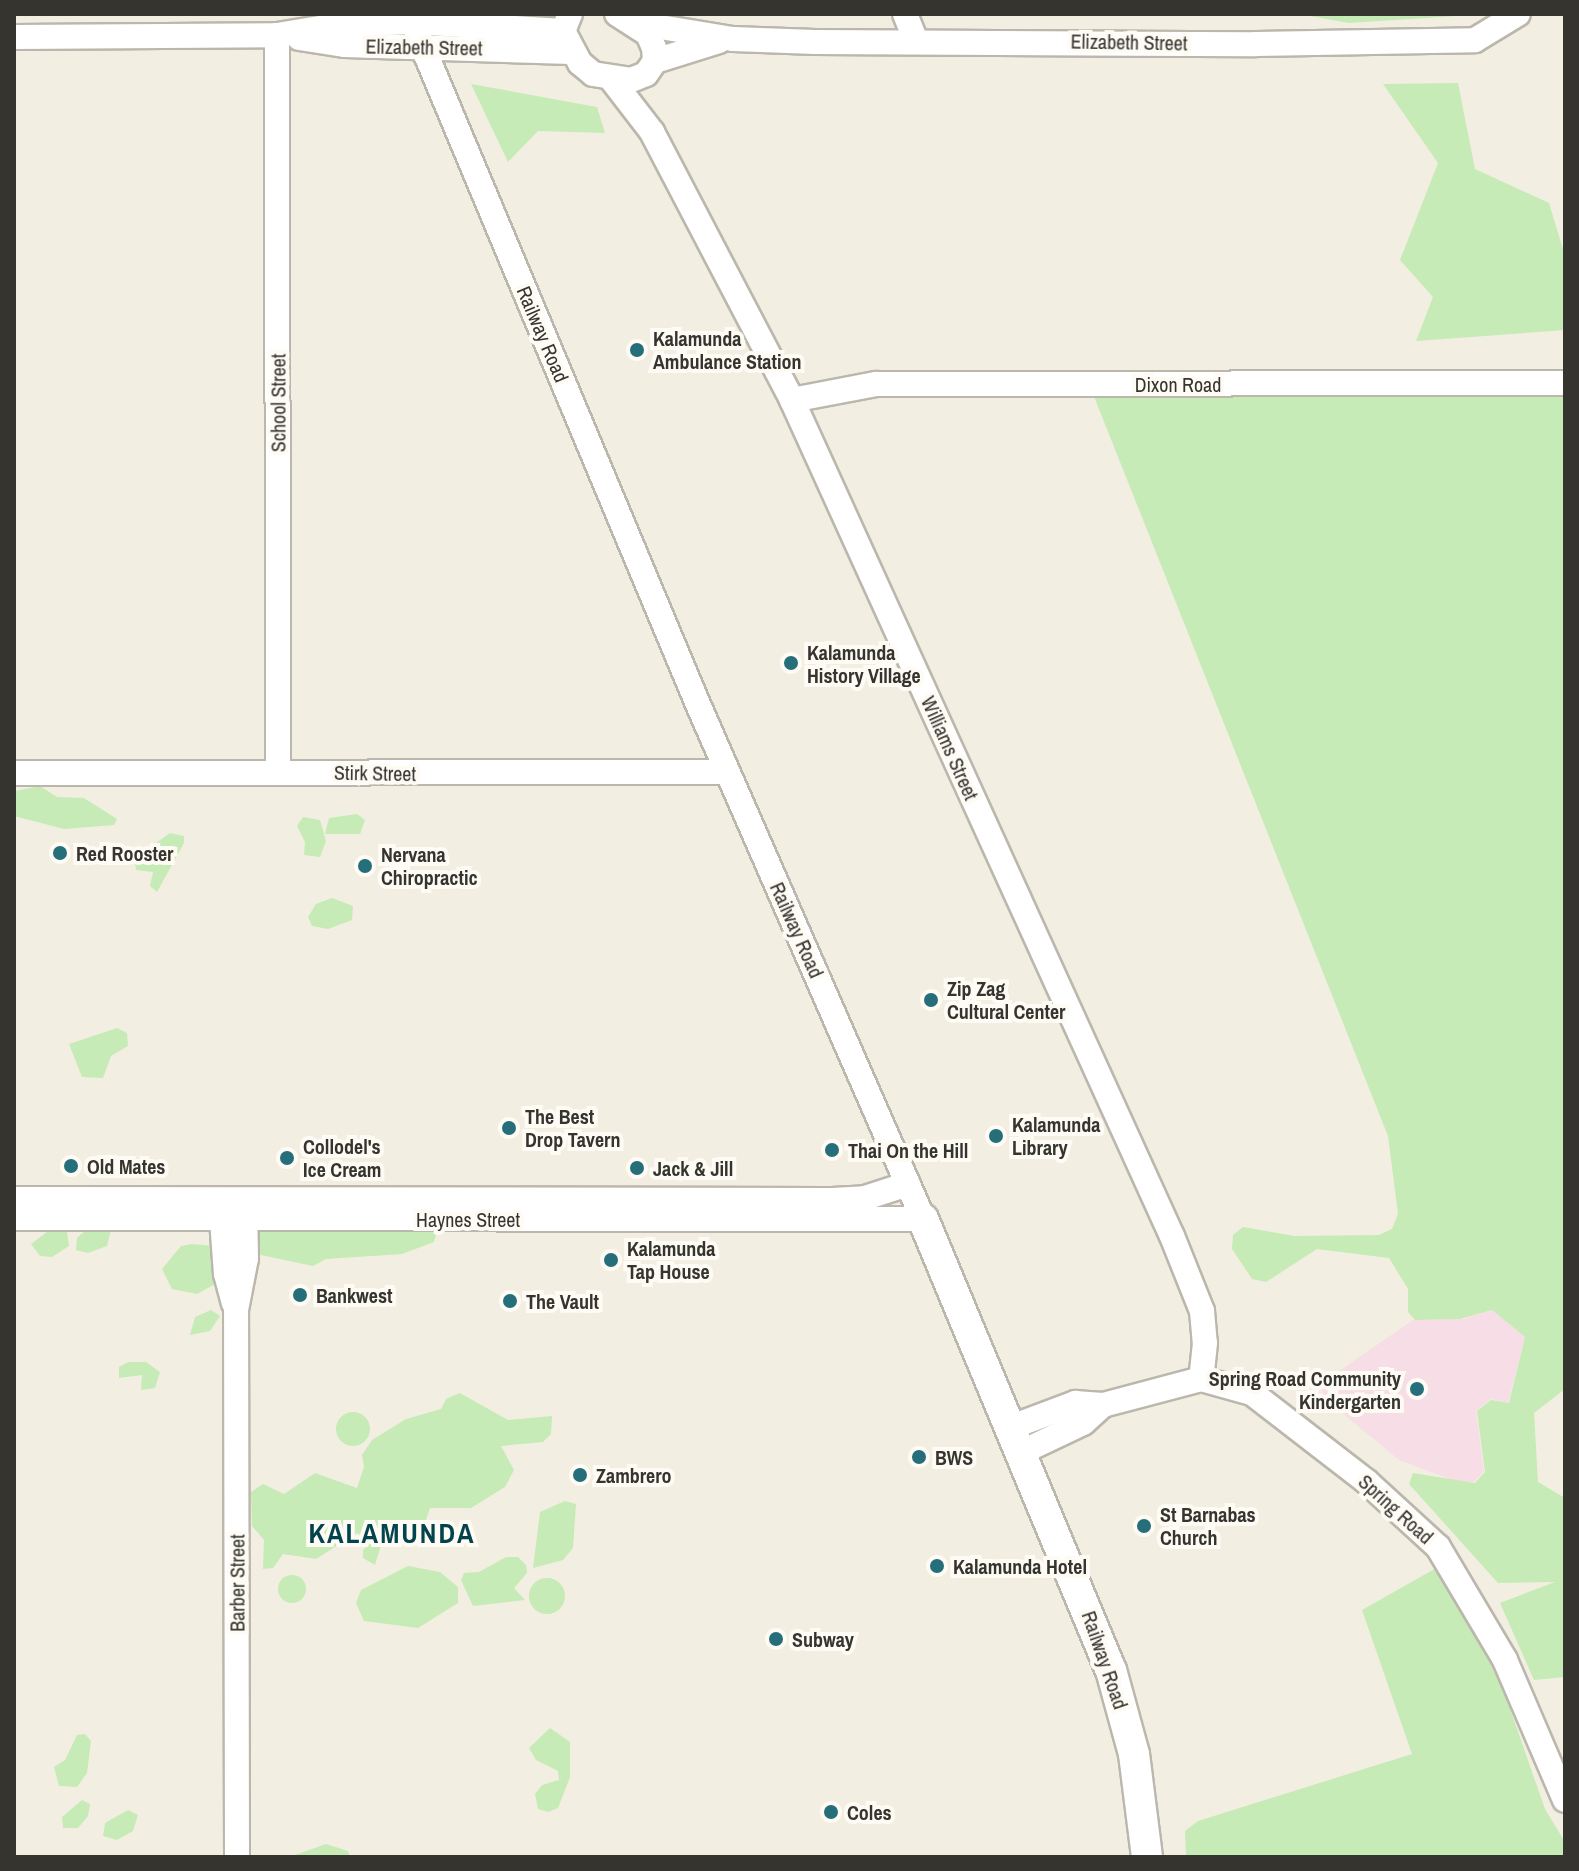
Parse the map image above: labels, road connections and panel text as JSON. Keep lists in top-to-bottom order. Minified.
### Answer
{"streets":{"main road":["Railway Road"],"street":["Elizabeth Street","Dixon Road","School Street","Williams Street","Stirk Street","Haynes Street","Spring Road","Barber Street"]},"crossings":[["Elizabeth Street","Railway Road"],["Elizabeth Street","School Street"],["Elizabeth Street","Williams Street"],["Railway Road","Stirk Street"],["Railway Road","Haynes Street"],["Dixon Road","Williams Street"],["School Street","Stirk Street"],["Williams Street","Spring Road"],["Haynes Street","Barber Street"]],"districts":["KALAMUNDA"],"places":["Kalamunda Ambulance Station","Kalamunda History Village","Red Rooster","Nervana Chiropractic","Zip Zag Cultural Center","The Best Drop Tavern","Kalamunda Library","Thai On the Hill","Collodel's Ice Cream","Old Mates","Jack & Jill","Kalamunda Tap House","Bankwest","The Vault","Spring Road Community Kindergarten","BWS","Zambrero","St Barnabas Church","Kalamunda Hotel","Subway","Coles"]}
